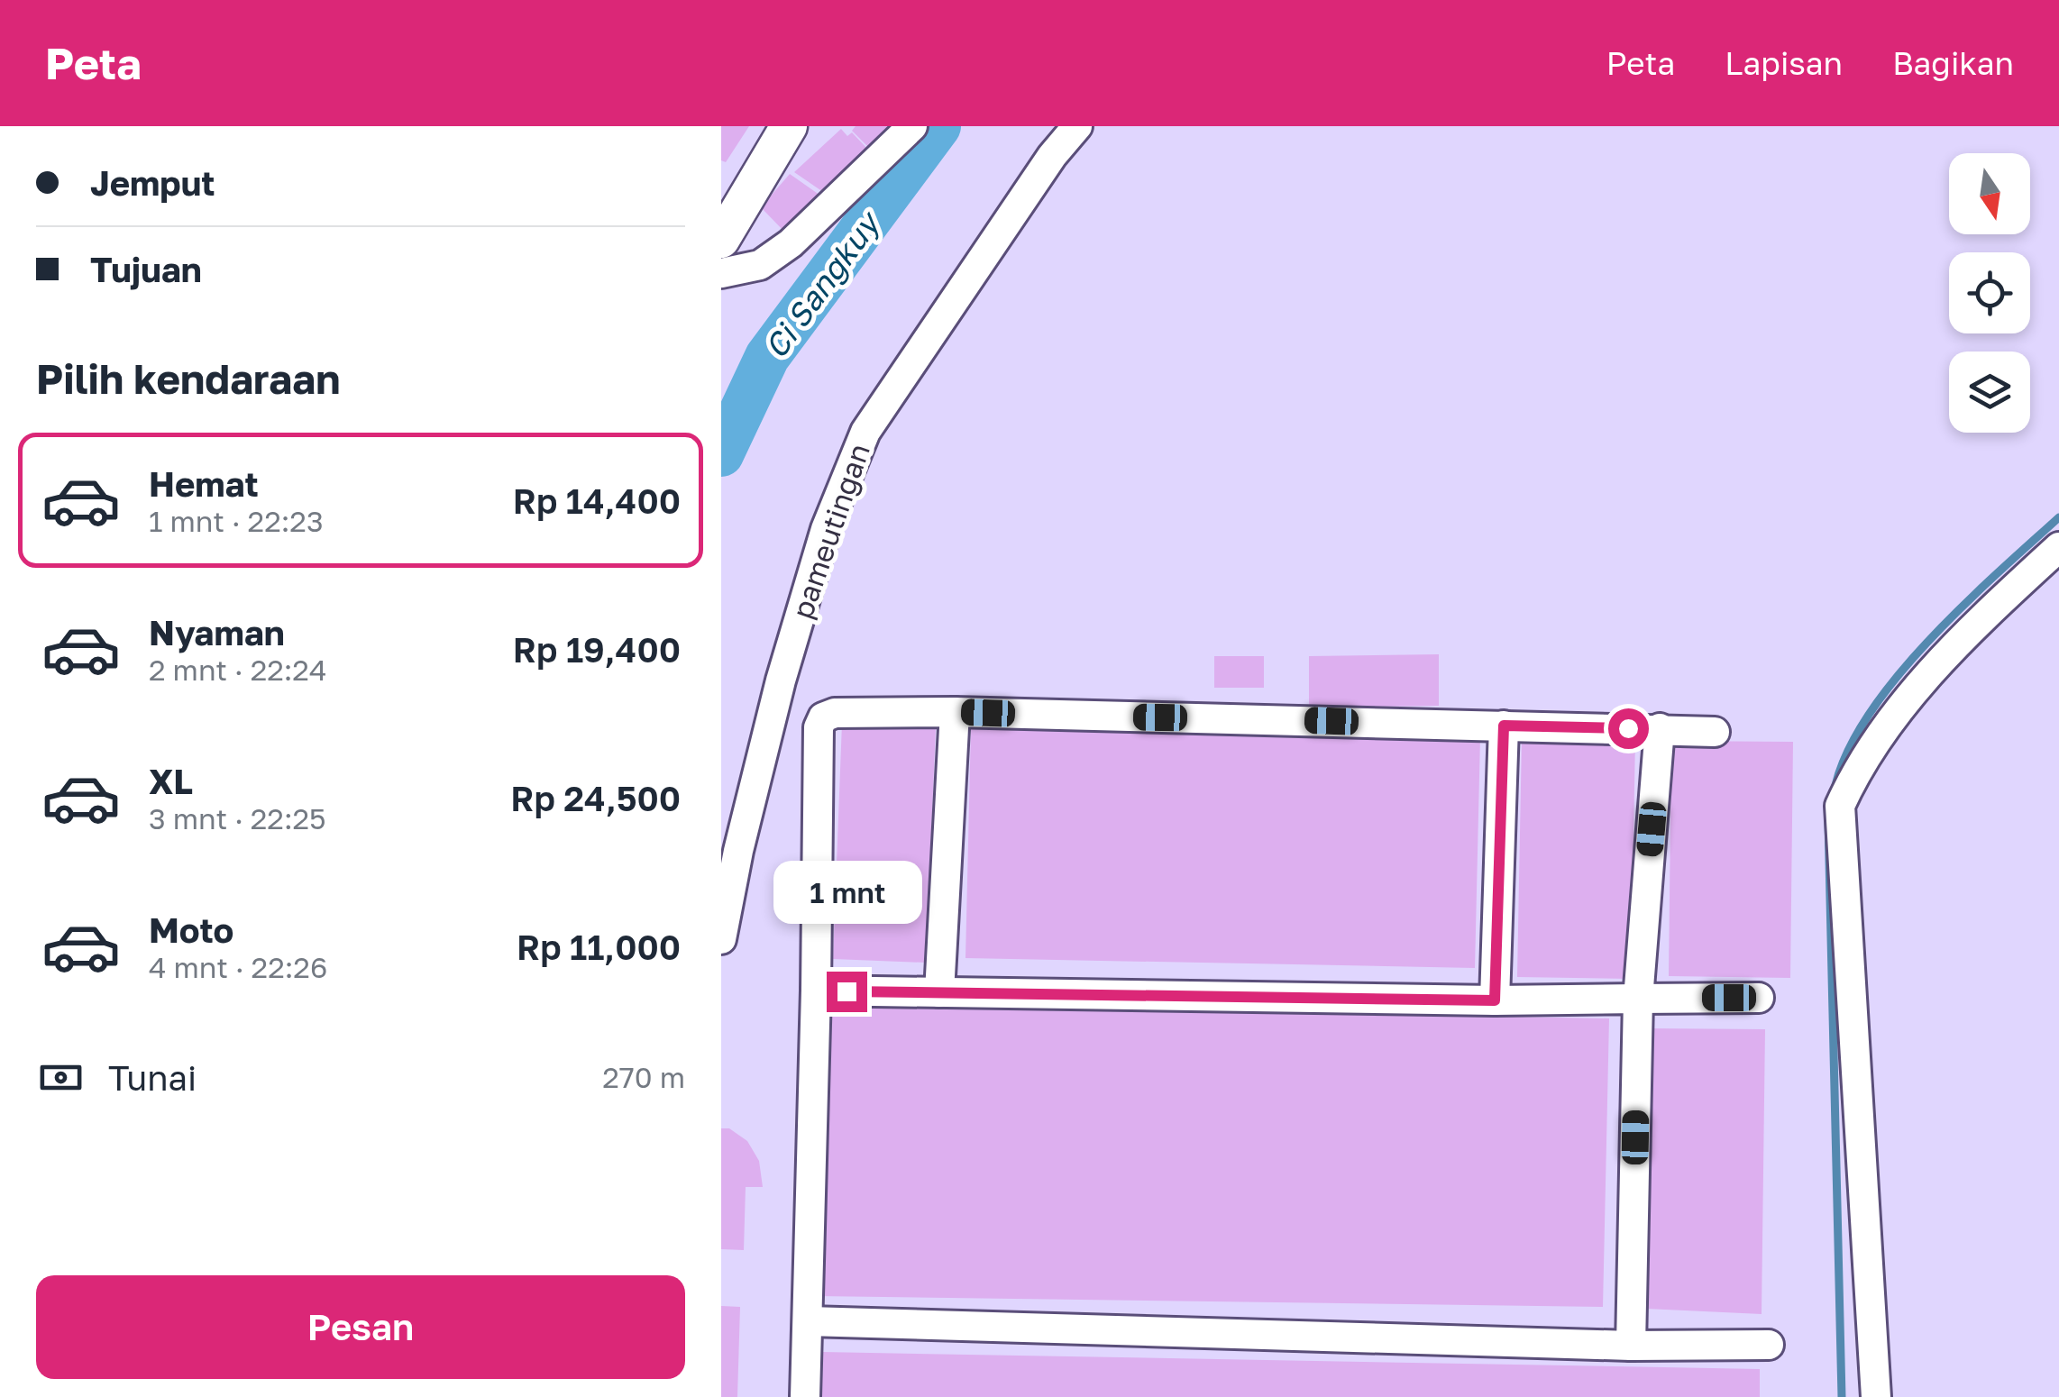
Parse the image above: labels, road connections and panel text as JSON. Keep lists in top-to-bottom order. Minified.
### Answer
{"streets":{"street":["pameutingan"]},"water":["Ci Sangkuy"],"north":"bottom","page":{"header":"Peta","nav":["Peta","Lapisan","Bagikan"],"banner":["Jemput","Tujuan"],"heading":"Pilih kendaraan","list":[{"name":"Hemat","note":"1 mnt · 22:23","value":"Rp 14,400"},{"name":"Nyaman","note":"2 mnt · 22:24","value":"Rp 19,400"},{"name":"XL","note":"3 mnt · 22:25","value":"Rp 24,500"},{"name":"Moto","note":"4 mnt · 22:26","value":"Rp 11,000"}],"bubble":"1 mnt","pay":["Tunai","270 m"],"buttons":"Pesan"}}
